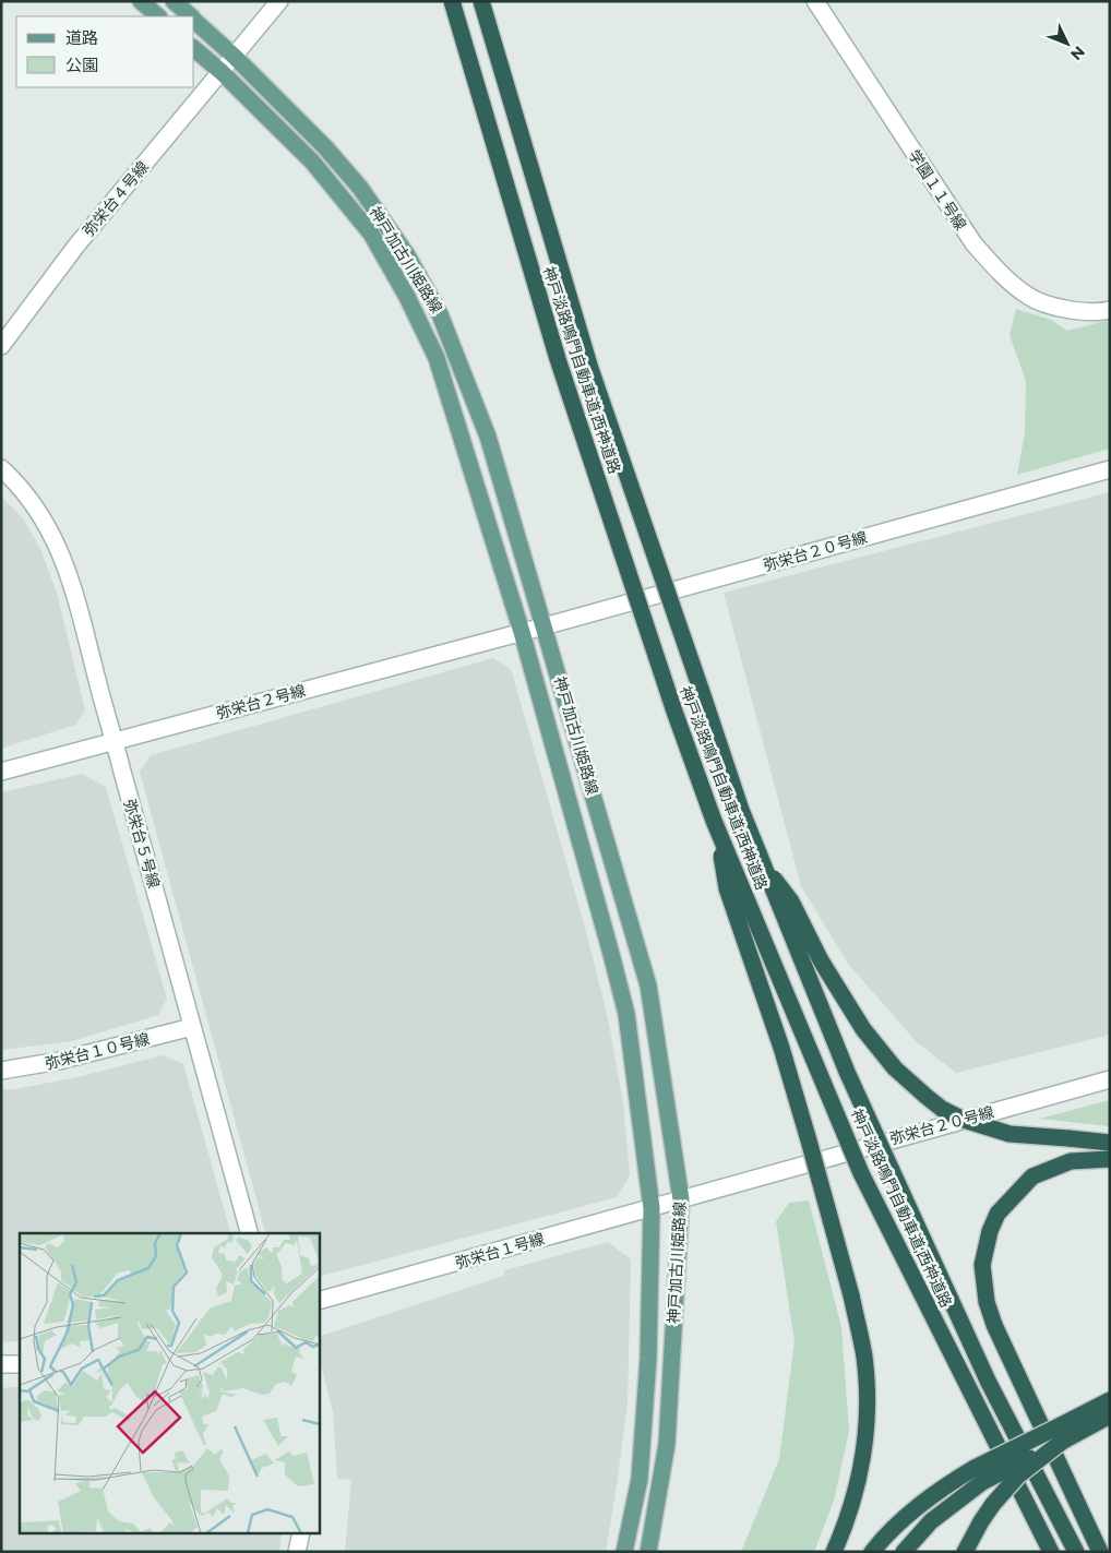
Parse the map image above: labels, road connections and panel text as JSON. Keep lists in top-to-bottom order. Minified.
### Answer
{"streets":{"highway":["神戸淡路鳴門自動車道;西神道路"],"main road":["神戸加古川姫路線"],"street":["学園１１号線","弥栄台４号線","弥栄台２０号線","弥栄台２号線","弥栄台５号線","弥栄台１０号線","弥栄台１号線"]},"crossings":[["弥栄台４号線","神戸加古川姫路線"],["神戸加古川姫路線","弥栄台２０号線"],["神戸加古川姫路線","弥栄台２号線"],["神戸加古川姫路線","弥栄台１号線"],["弥栄台２０号線","弥栄台２号線"],["弥栄台２０号線","弥栄台１号線"],["弥栄台２号線","弥栄台５号線"],["弥栄台５号線","弥栄台１０号線"]],"legend":["道路","公園"],"north":"bottom right"}
